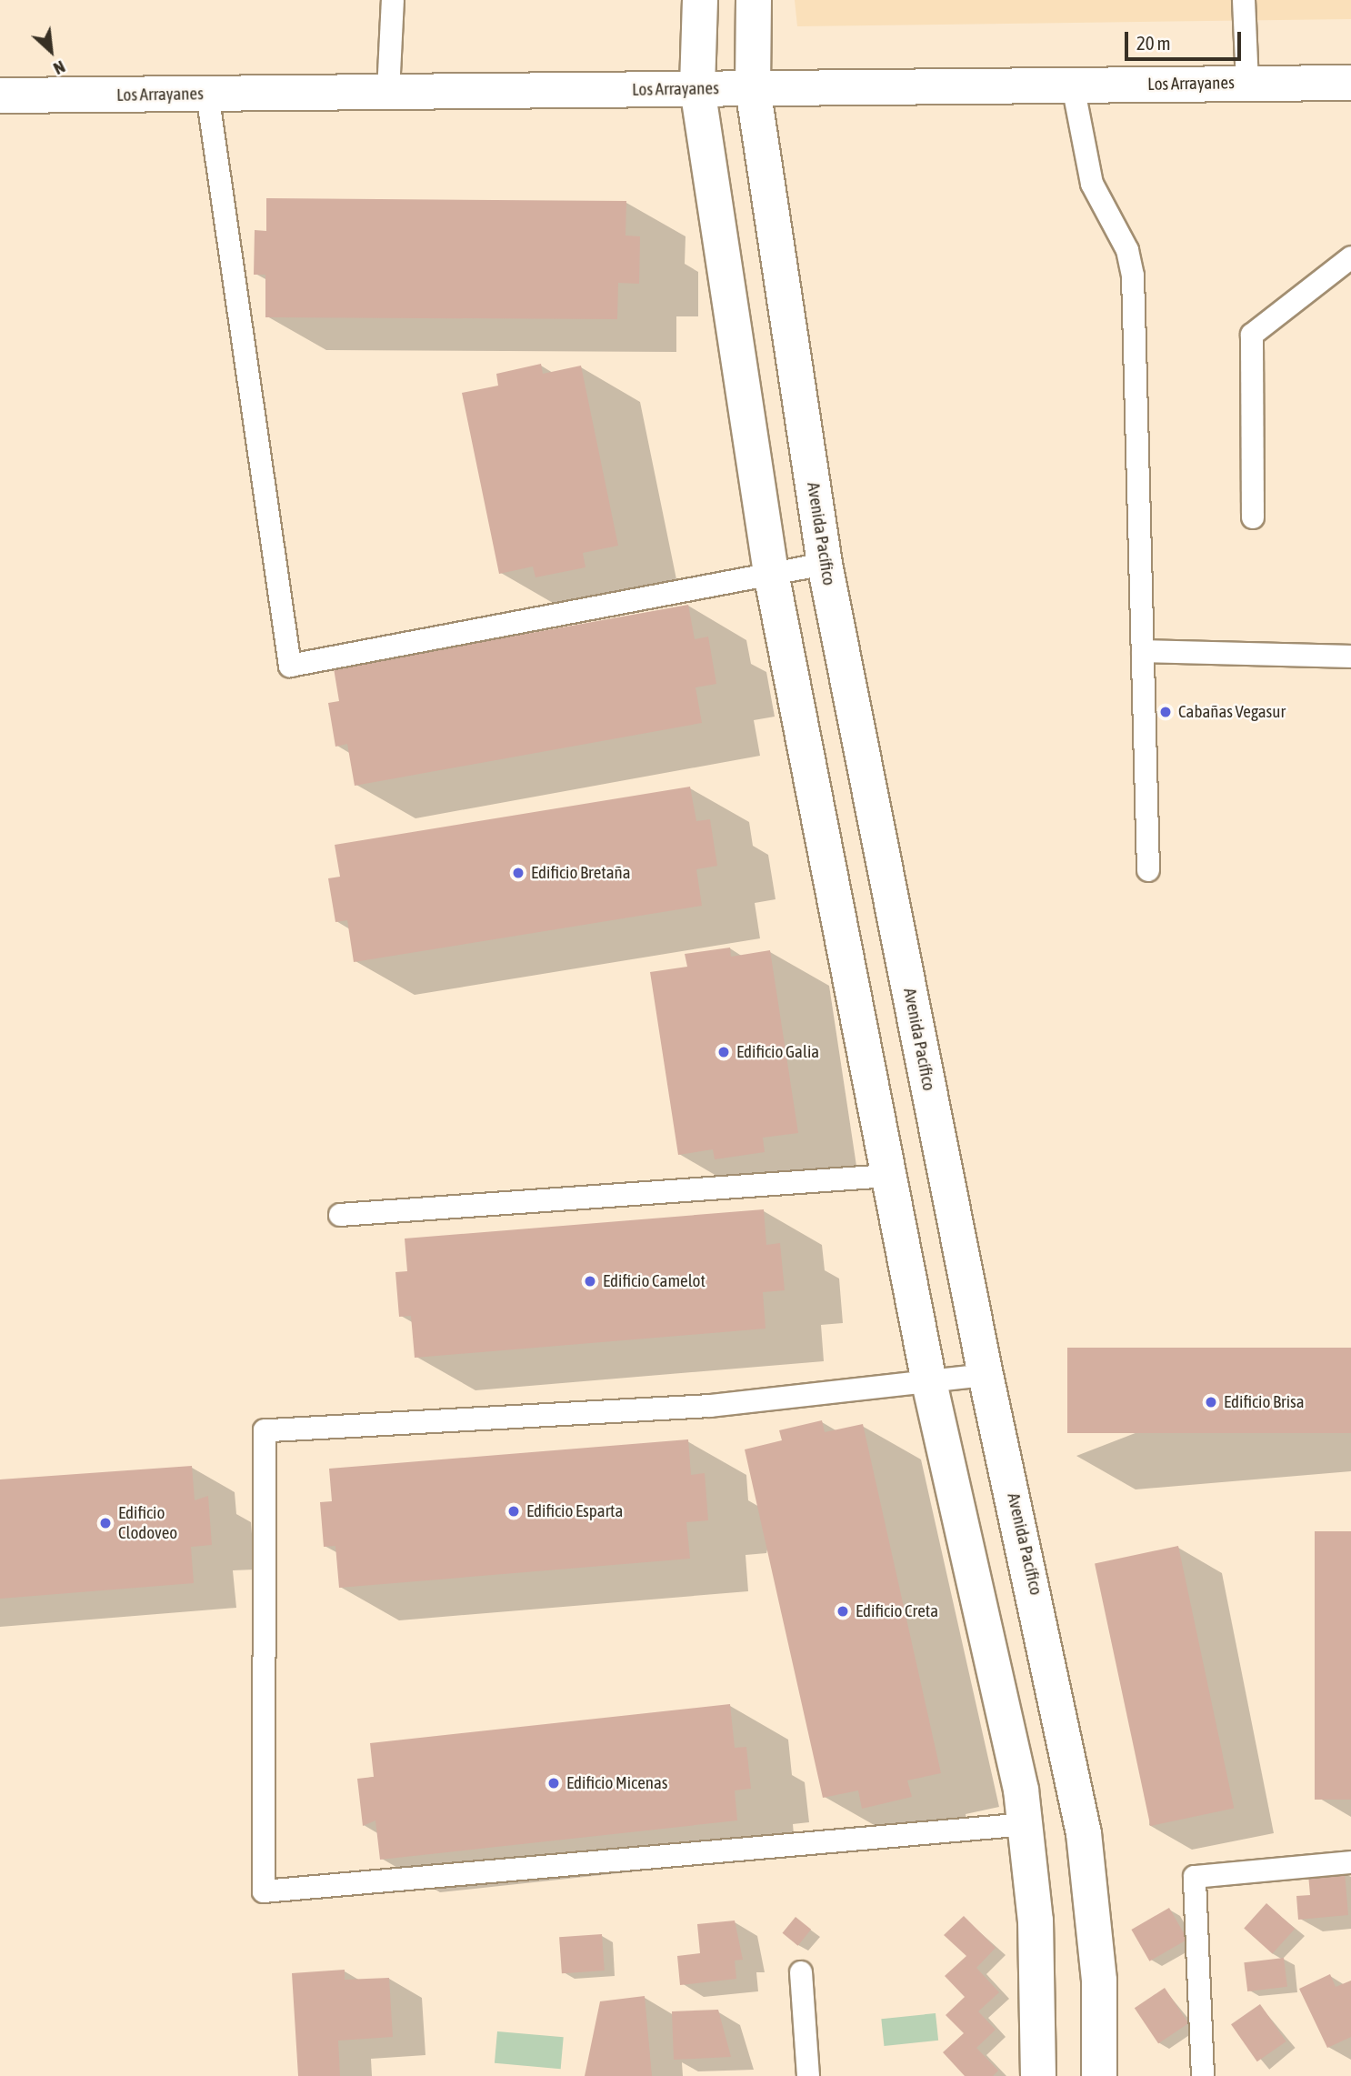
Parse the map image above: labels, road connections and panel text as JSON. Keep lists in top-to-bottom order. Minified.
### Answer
{"streets":{"street":["Los Arrayanes","Avenida Pacífico"]},"crossings":[["Los Arrayanes","Avenida Pacífico"]],"places":["Cabañas Vegasur","Edificio Bretaña","Edificio Galia","Edificio Camelot","Edificio Brisa","Edificio Esparta","Edificio Clodoveo","Edificio Creta","Edificio Micenas"],"scale_bar":"20 m","north":"bottom right"}
